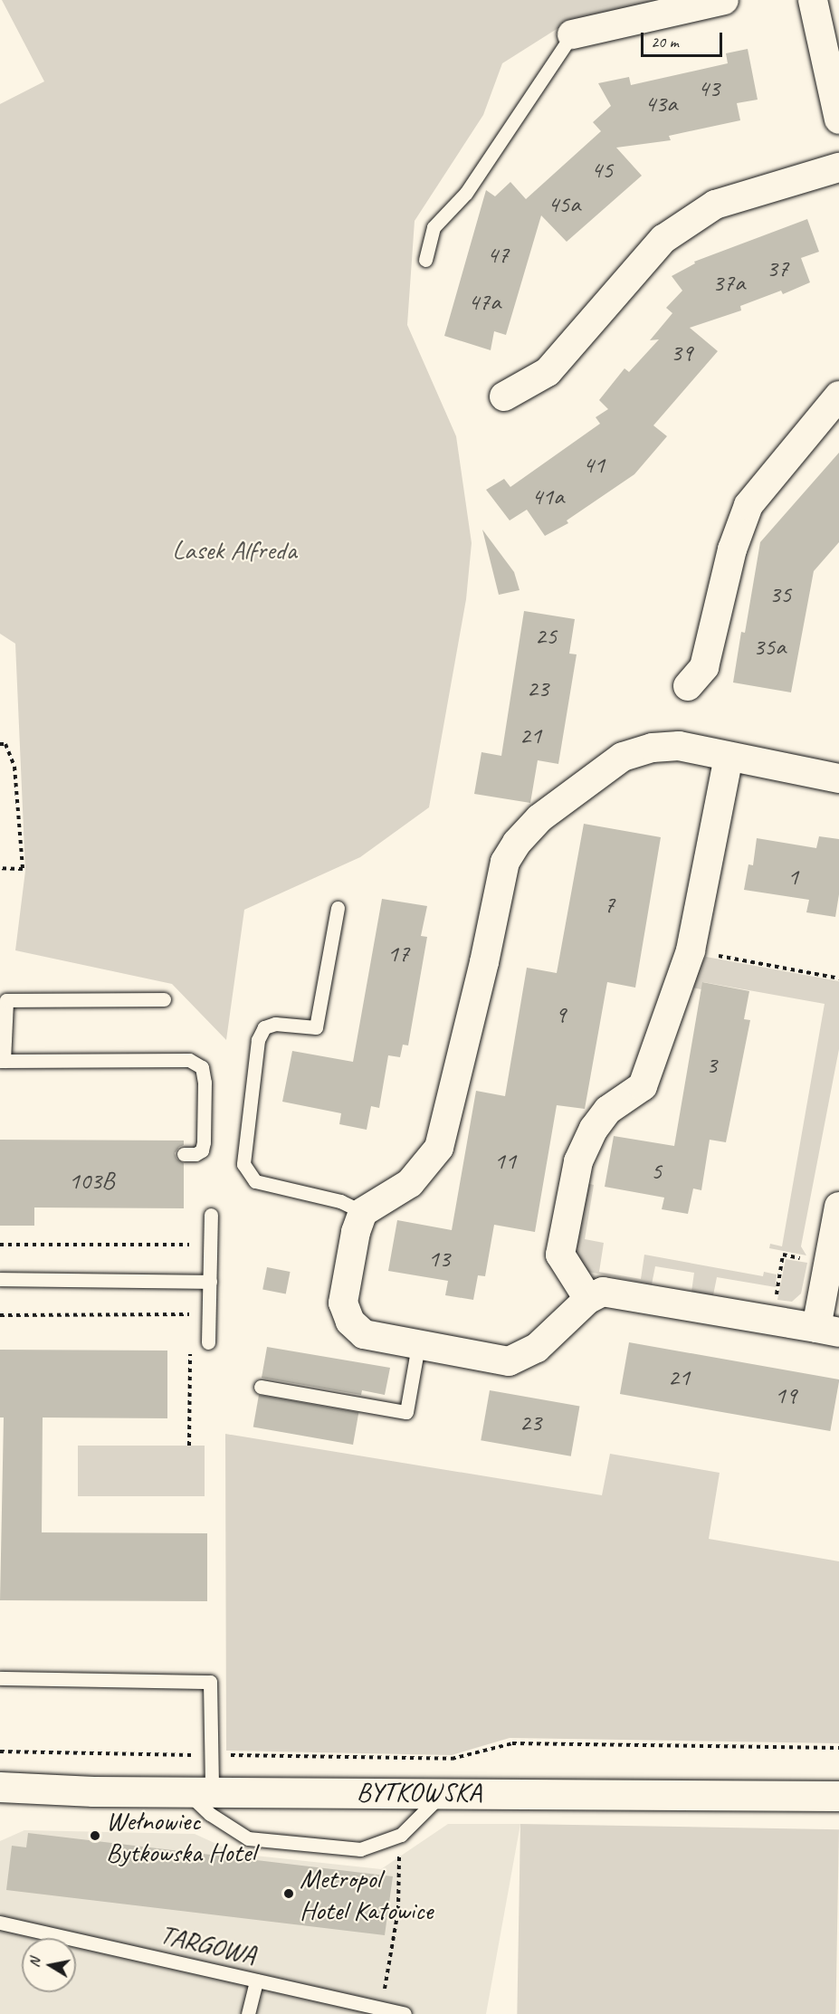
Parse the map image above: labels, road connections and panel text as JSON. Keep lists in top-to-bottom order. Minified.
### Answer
{"streets":{"street":["BYTKOWSKA"],"lane":["TARGOWA"]},"parks":["Lasek Alfreda"],"places":["Wełnowiec Bytkowska Hotel","Metropol Hotel Katowice"],"house_numbers":["43","43a","45","45a","47","37","37a","47a","39","41","41a","35","25","35a","23","21","1","7","17","9","3","11","5","103B","13","21","19","23"],"scale_bar":"20 m","north":"left"}
